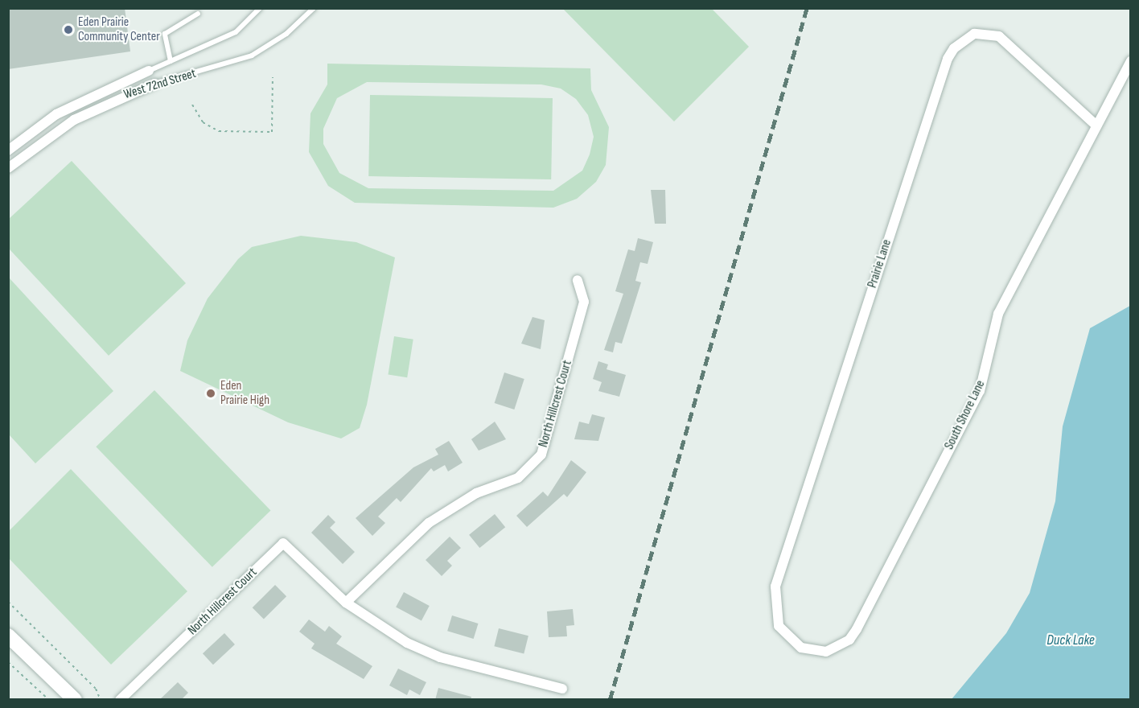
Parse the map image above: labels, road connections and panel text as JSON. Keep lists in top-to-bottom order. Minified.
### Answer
{"streets":{"street":["West 72nd Street","Prairie Lane","North Hillcrest Court","South Shore Lane"]},"crossings":[["Prairie Lane","South Shore Lane"]],"water":["Duck Lake"],"places":["Eden Prairie Community Center","Eden Prairie High"]}
